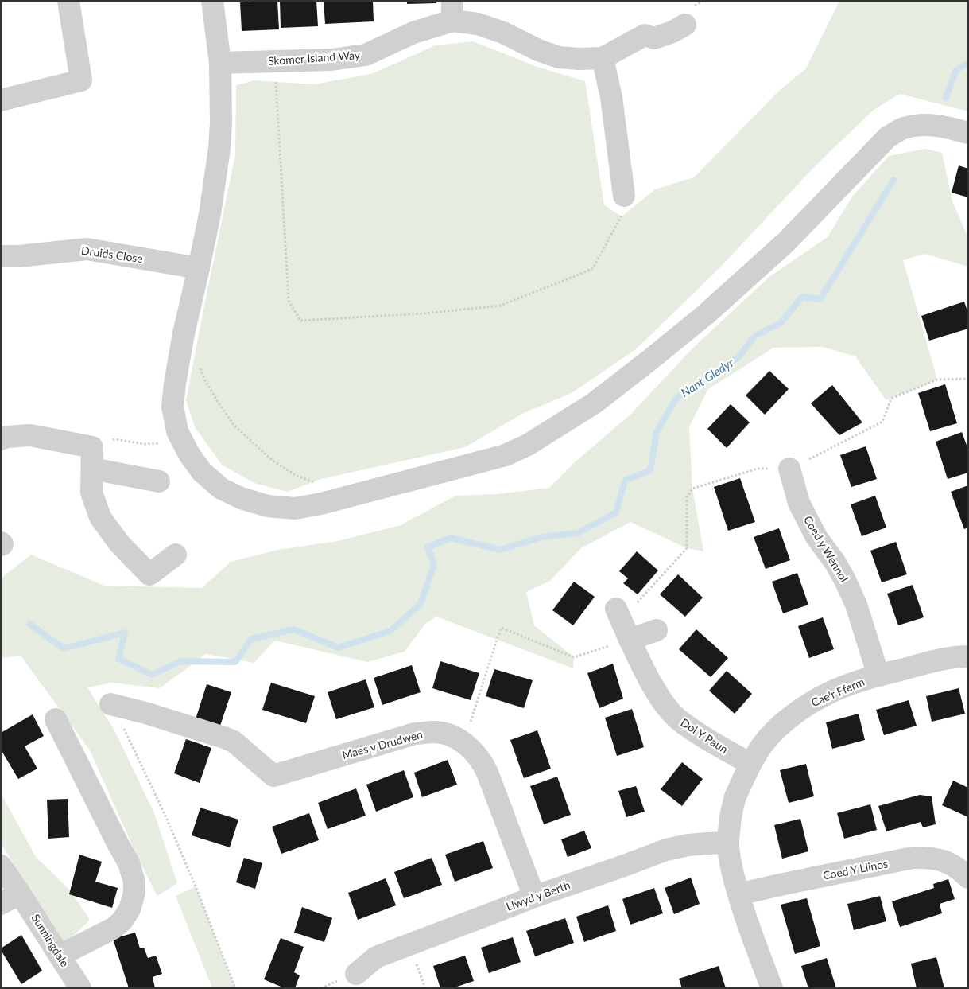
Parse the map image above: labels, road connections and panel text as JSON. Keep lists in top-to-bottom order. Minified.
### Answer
{"streets":{"street":["Skomer Island Way","Druids Close","Coed y Wennol","Cae'r Fferm","Dol Y Paun","Maes y Drudwen","Coed Y Llinos","Llwyd y Berth","Sunningdale"]},"crossings":[["Coed y Wennol","Cae'r Fferm"],["Cae'r Fferm","Dol Y Paun"],["Cae'r Fferm","Coed Y Llinos"],["Cae'r Fferm","Llwyd y Berth"],["Maes y Drudwen","Llwyd y Berth"]],"water":["Nant Gledyr"]}
